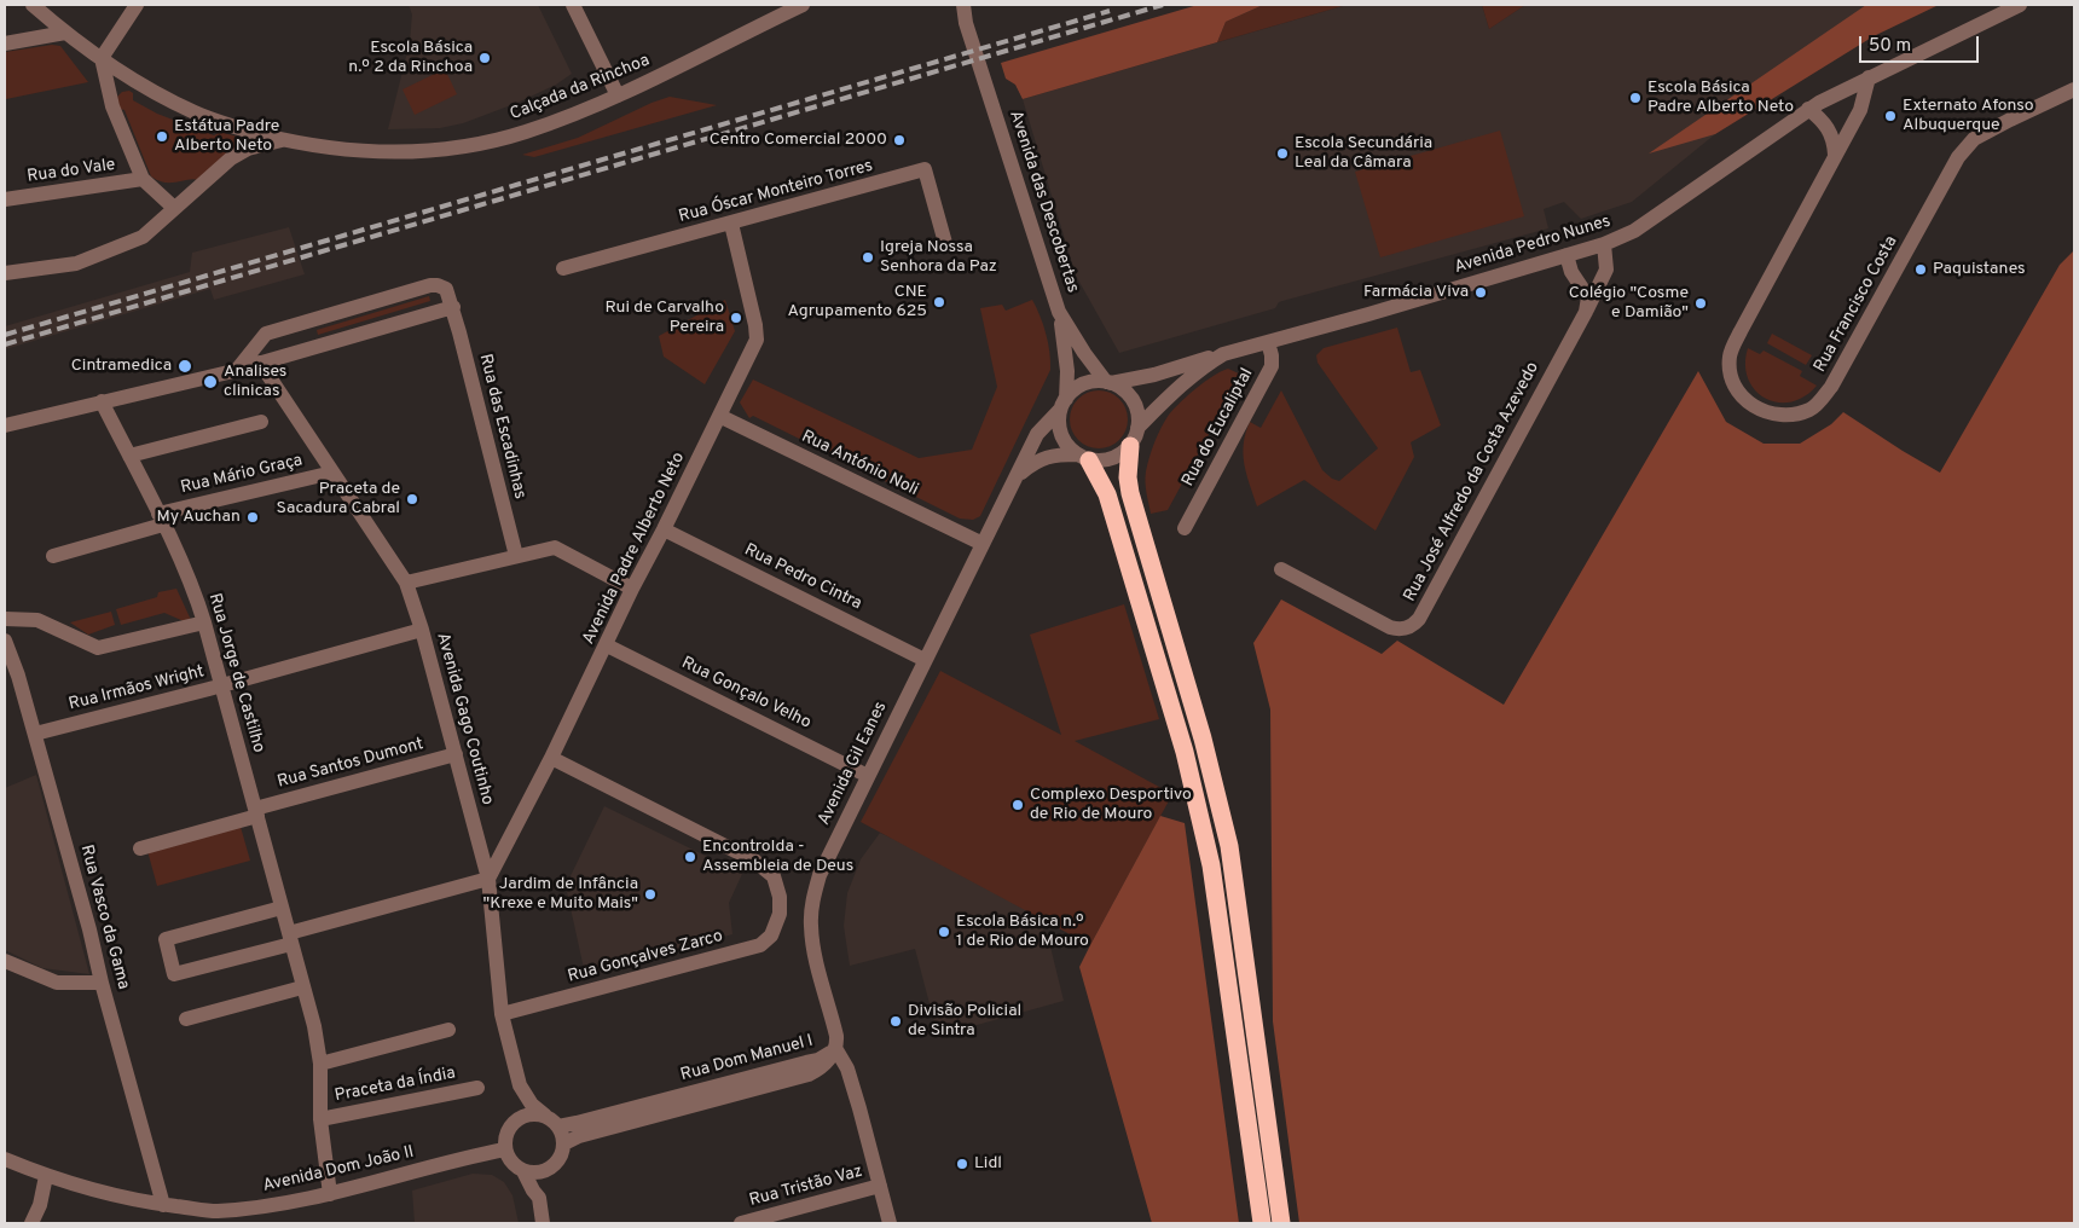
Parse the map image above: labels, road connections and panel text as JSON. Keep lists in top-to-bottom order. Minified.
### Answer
{"streets":{"street":["Calçada da Rinchoa","Rua do Vale","Rua Óscar Monteiro Torres","Avenida das Descobertas","Avenida Pedro Nunes","Rua Francisco Costa","Rua das Escadinhas","Rua do Eucaliptal","Rua António Noli","Rua Mário Graça","Rua José Alfredo da Costa Azevedo","Avenida Padre Alberto Neto","Rua Pedro Cintra","Rua Jorge de Castilho","Rua Irmãos Wright","Rua Gonçalo Velho","Avenida Gago Coutinho","Rua Santos Dumont","Avenida Gil Eanes","Rua Vasco da Gama","Rua Gonçalves Zarco","Rua Dom Manuel I","Praceta da Índia","Avenida Dom João II","Rua Tristão Vaz"]},"crossings":[["Rua Óscar Monteiro Torres","Avenida Padre Alberto Neto"],["Avenida das Descobertas","Avenida Pedro Nunes"],["Avenida das Descobertas","Avenida Gil Eanes"],["Avenida Pedro Nunes","Rua Francisco Costa"],["Avenida Pedro Nunes","Rua do Eucaliptal"],["Avenida Pedro Nunes","Avenida Gil Eanes"],["Rua António Noli","Avenida Padre Alberto Neto"],["Rua António Noli","Avenida Gil Eanes"],["Rua Mário Graça","Rua Jorge de Castilho"],["Rua Mário Graça","Avenida Gago Coutinho"],["Avenida Padre Alberto Neto","Rua Pedro Cintra"],["Avenida Padre Alberto Neto","Rua Gonçalo Velho"],["Avenida Padre Alberto Neto","Avenida Gago Coutinho"],["Avenida Padre Alberto Neto","Rua Gonçalves Zarco"],["Rua Pedro Cintra","Avenida Gil Eanes"],["Rua Jorge de Castilho","Rua Irmãos Wright"],["Rua Jorge de Castilho","Rua Santos Dumont"],["Rua Jorge de Castilho","Praceta da Índia"],["Rua Irmãos Wright","Avenida Gago Coutinho"],["Rua Irmãos Wright","Rua Vasco da Gama"],["Rua Gonçalo Velho","Avenida Gil Eanes"],["Avenida Gago Coutinho","Rua Santos Dumont"],["Avenida Gago Coutinho","Rua Gonçalves Zarco"],["Avenida Gago Coutinho","Rua Dom Manuel I"],["Avenida Gago Coutinho","Avenida Dom João II"],["Avenida Gil Eanes","Rua Dom Manuel I"],["Avenida Gil Eanes","Rua Tristão Vaz"],["Rua Vasco da Gama","Avenida Dom João II"],["Rua Dom Manuel I","Avenida Dom João II"],["Praceta da Índia","Avenida Dom João II"]],"places":["Escola Básica n.º 2 da Rinchoa","Escola Básica Padre Alberto Neto","Externato Afonso Albuquerque","Estátua Padre Alberto Neto","Centro Comercial 2000","Escola Secundária Leal da Câmara","Igreja Nossa Senhora da Paz","Paquistanes","Farmácia Viva","CNE Agrupamento 625","Colégio \"Cosme e Damião\"","Rui de Carvalho Pereira","Cintramedica","Analises clinicas","Praceta de Sacadura Cabral","My Auchan","Complexo Desportivo de Rio de Mouro","EncontroIda - Assembleia de Deus","Jardim de Infância \"Krexe e Muito Mais\"","Escola Básica n.º 1 de Rio de Mouro","Divisão Policial de Sintra","Lidl"],"scale_bar":"50 m"}
